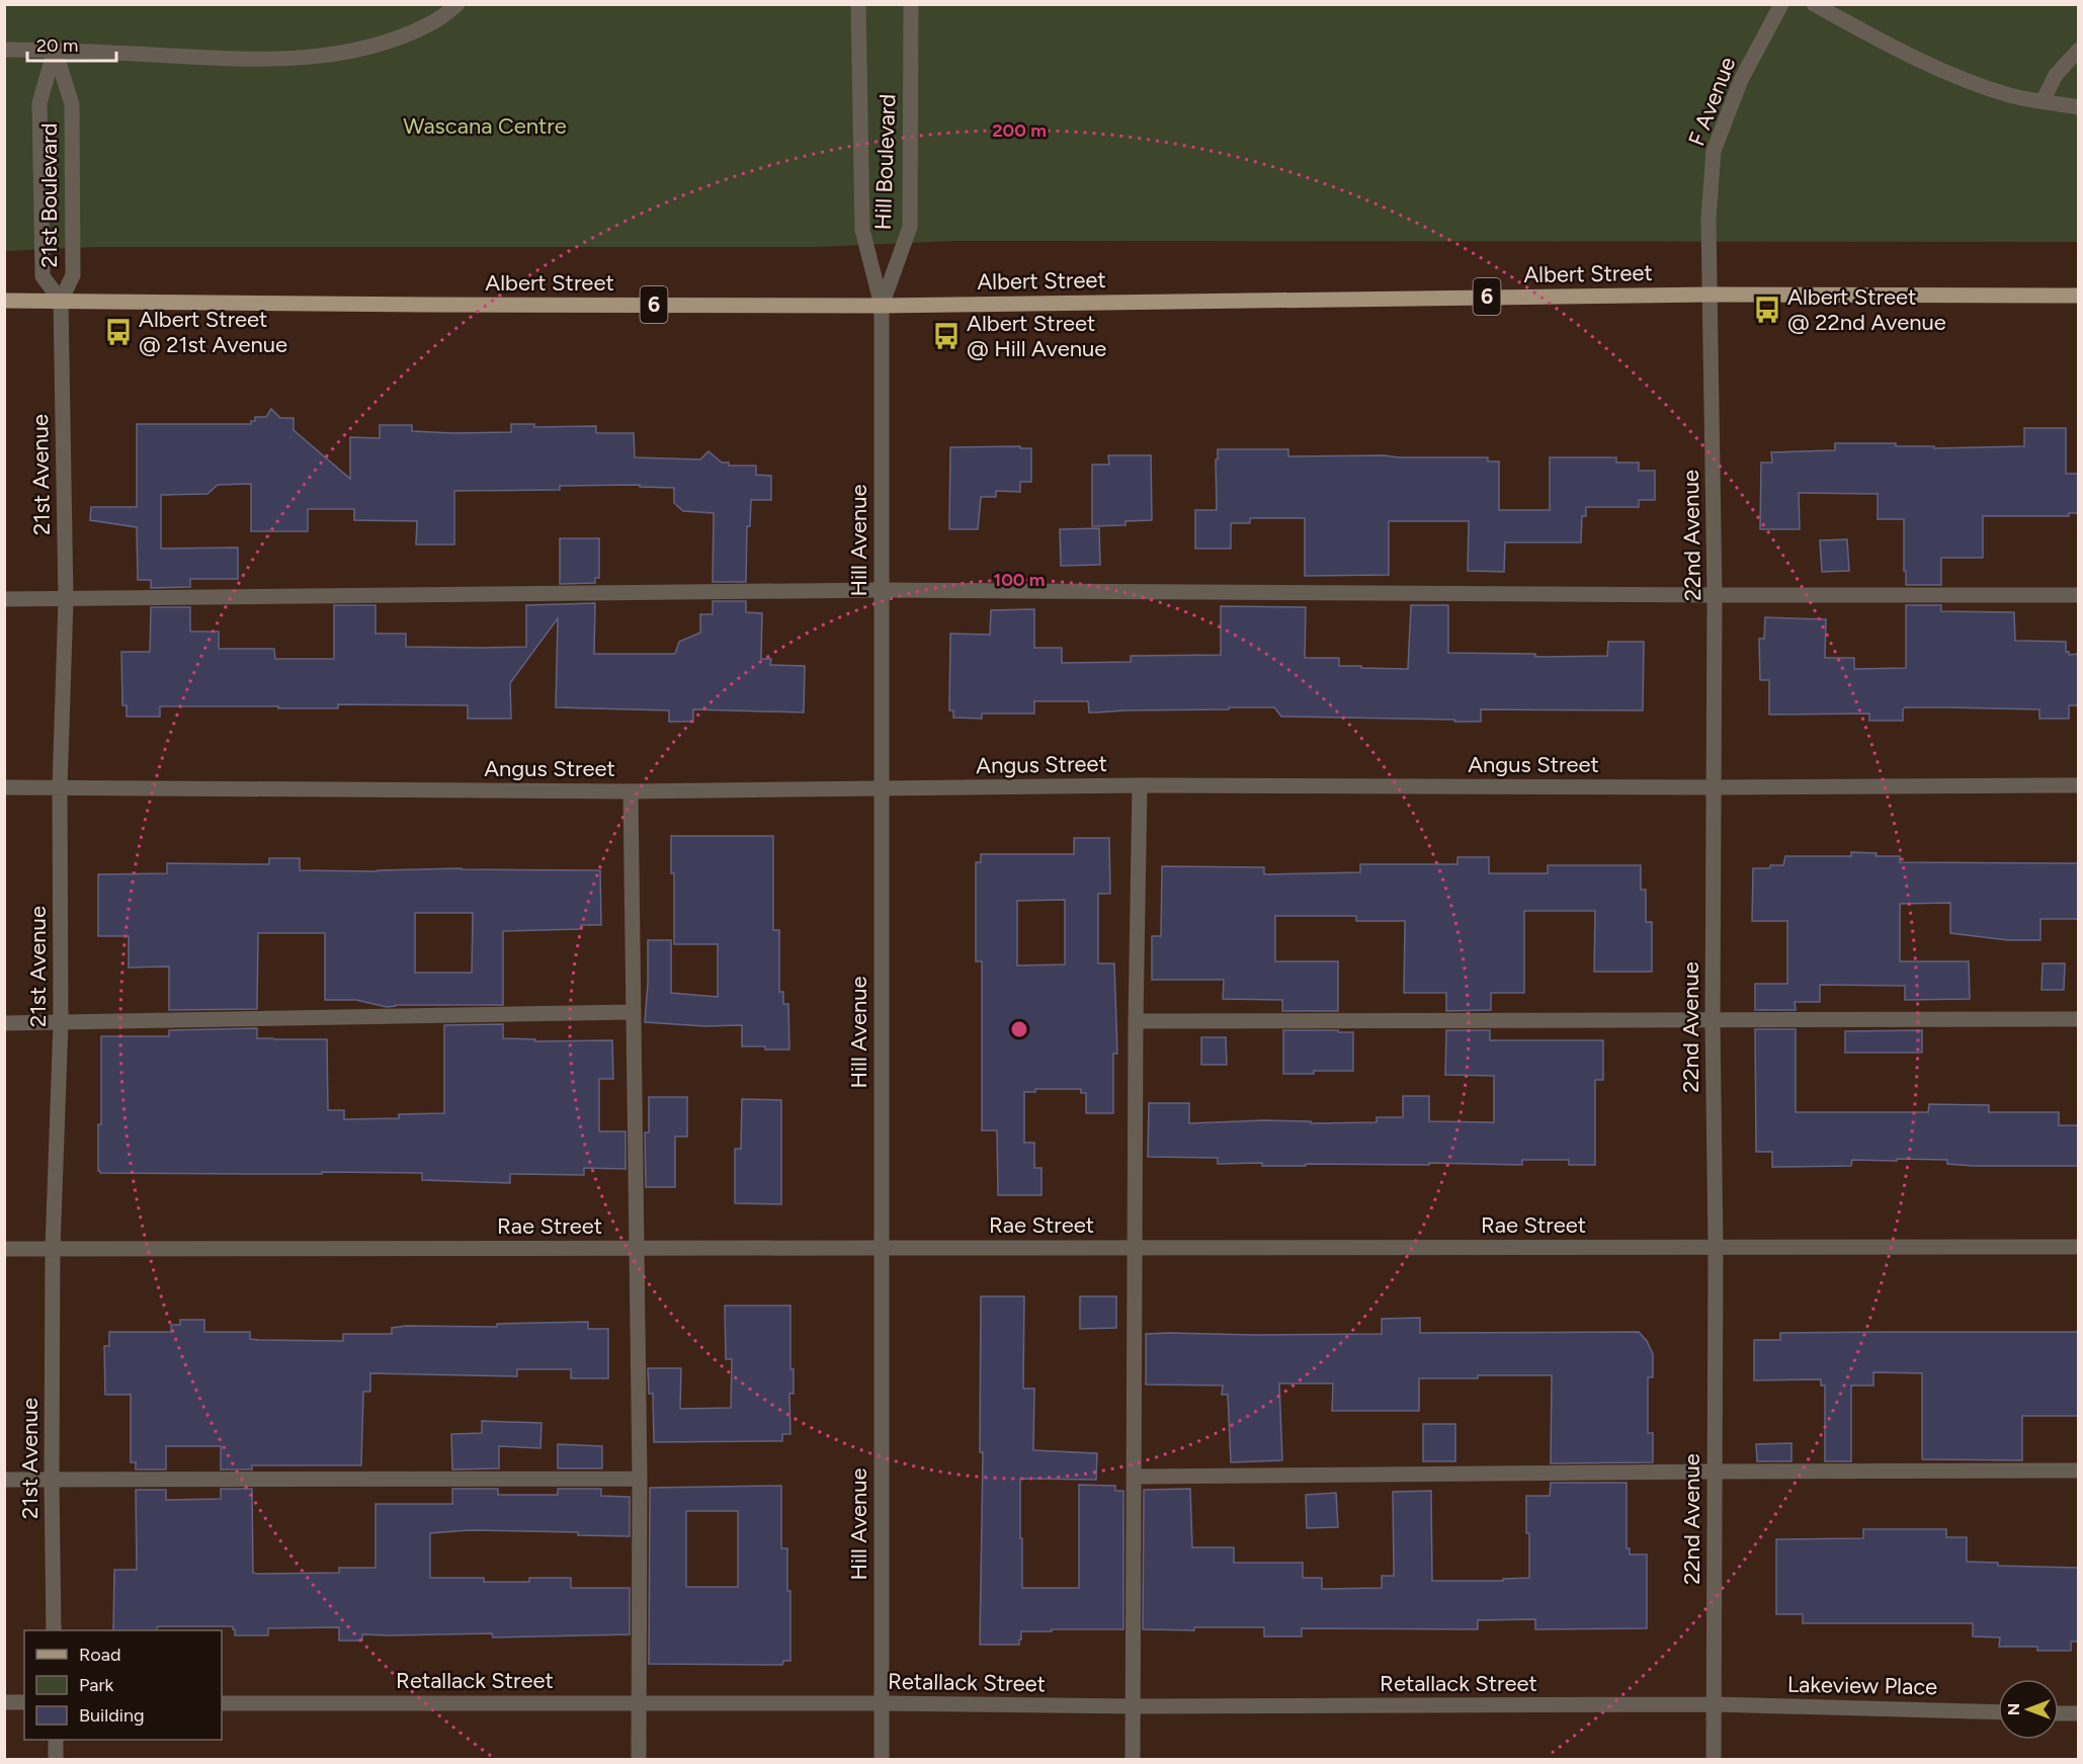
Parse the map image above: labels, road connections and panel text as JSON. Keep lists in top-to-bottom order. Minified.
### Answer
{"streets":{"main road":["Albert Street","6"],"street":["F Avenue","Hill Boulevard","21st Boulevard","21st Avenue","22nd Avenue","Hill Avenue","Angus Street","Rae Street","Retallack Street","Lakeview Place"]},"crossings":[["F Avenue","Albert Street"],["F Avenue","22nd Avenue"],["Hill Boulevard","Albert Street"],["Hill Boulevard","Hill Avenue"],["21st Boulevard","Albert Street"],["21st Boulevard","21st Avenue"],["Albert Street","21st Avenue"],["Albert Street","22nd Avenue"],["Albert Street","Hill Avenue"],["21st Avenue","Angus Street"],["21st Avenue","Rae Street"],["22nd Avenue","Angus Street"],["22nd Avenue","Rae Street"],["22nd Avenue","Retallack Street"],["22nd Avenue","Lakeview Place"],["Hill Avenue","Angus Street"],["Hill Avenue","Rae Street"],["Hill Avenue","Retallack Street"],["Retallack Street","Lakeview Place"]],"parks":["Wascana Centre"],"places":{"bus stop":["Albert Street @ 22nd Avenue","Albert Street @ 21st Avenue","Albert Street @ Hill Avenue"]},"legend":["Road","Park","Building"],"scale_bar":"20 m","north":"left","rings":["200 m","100 m"]}
